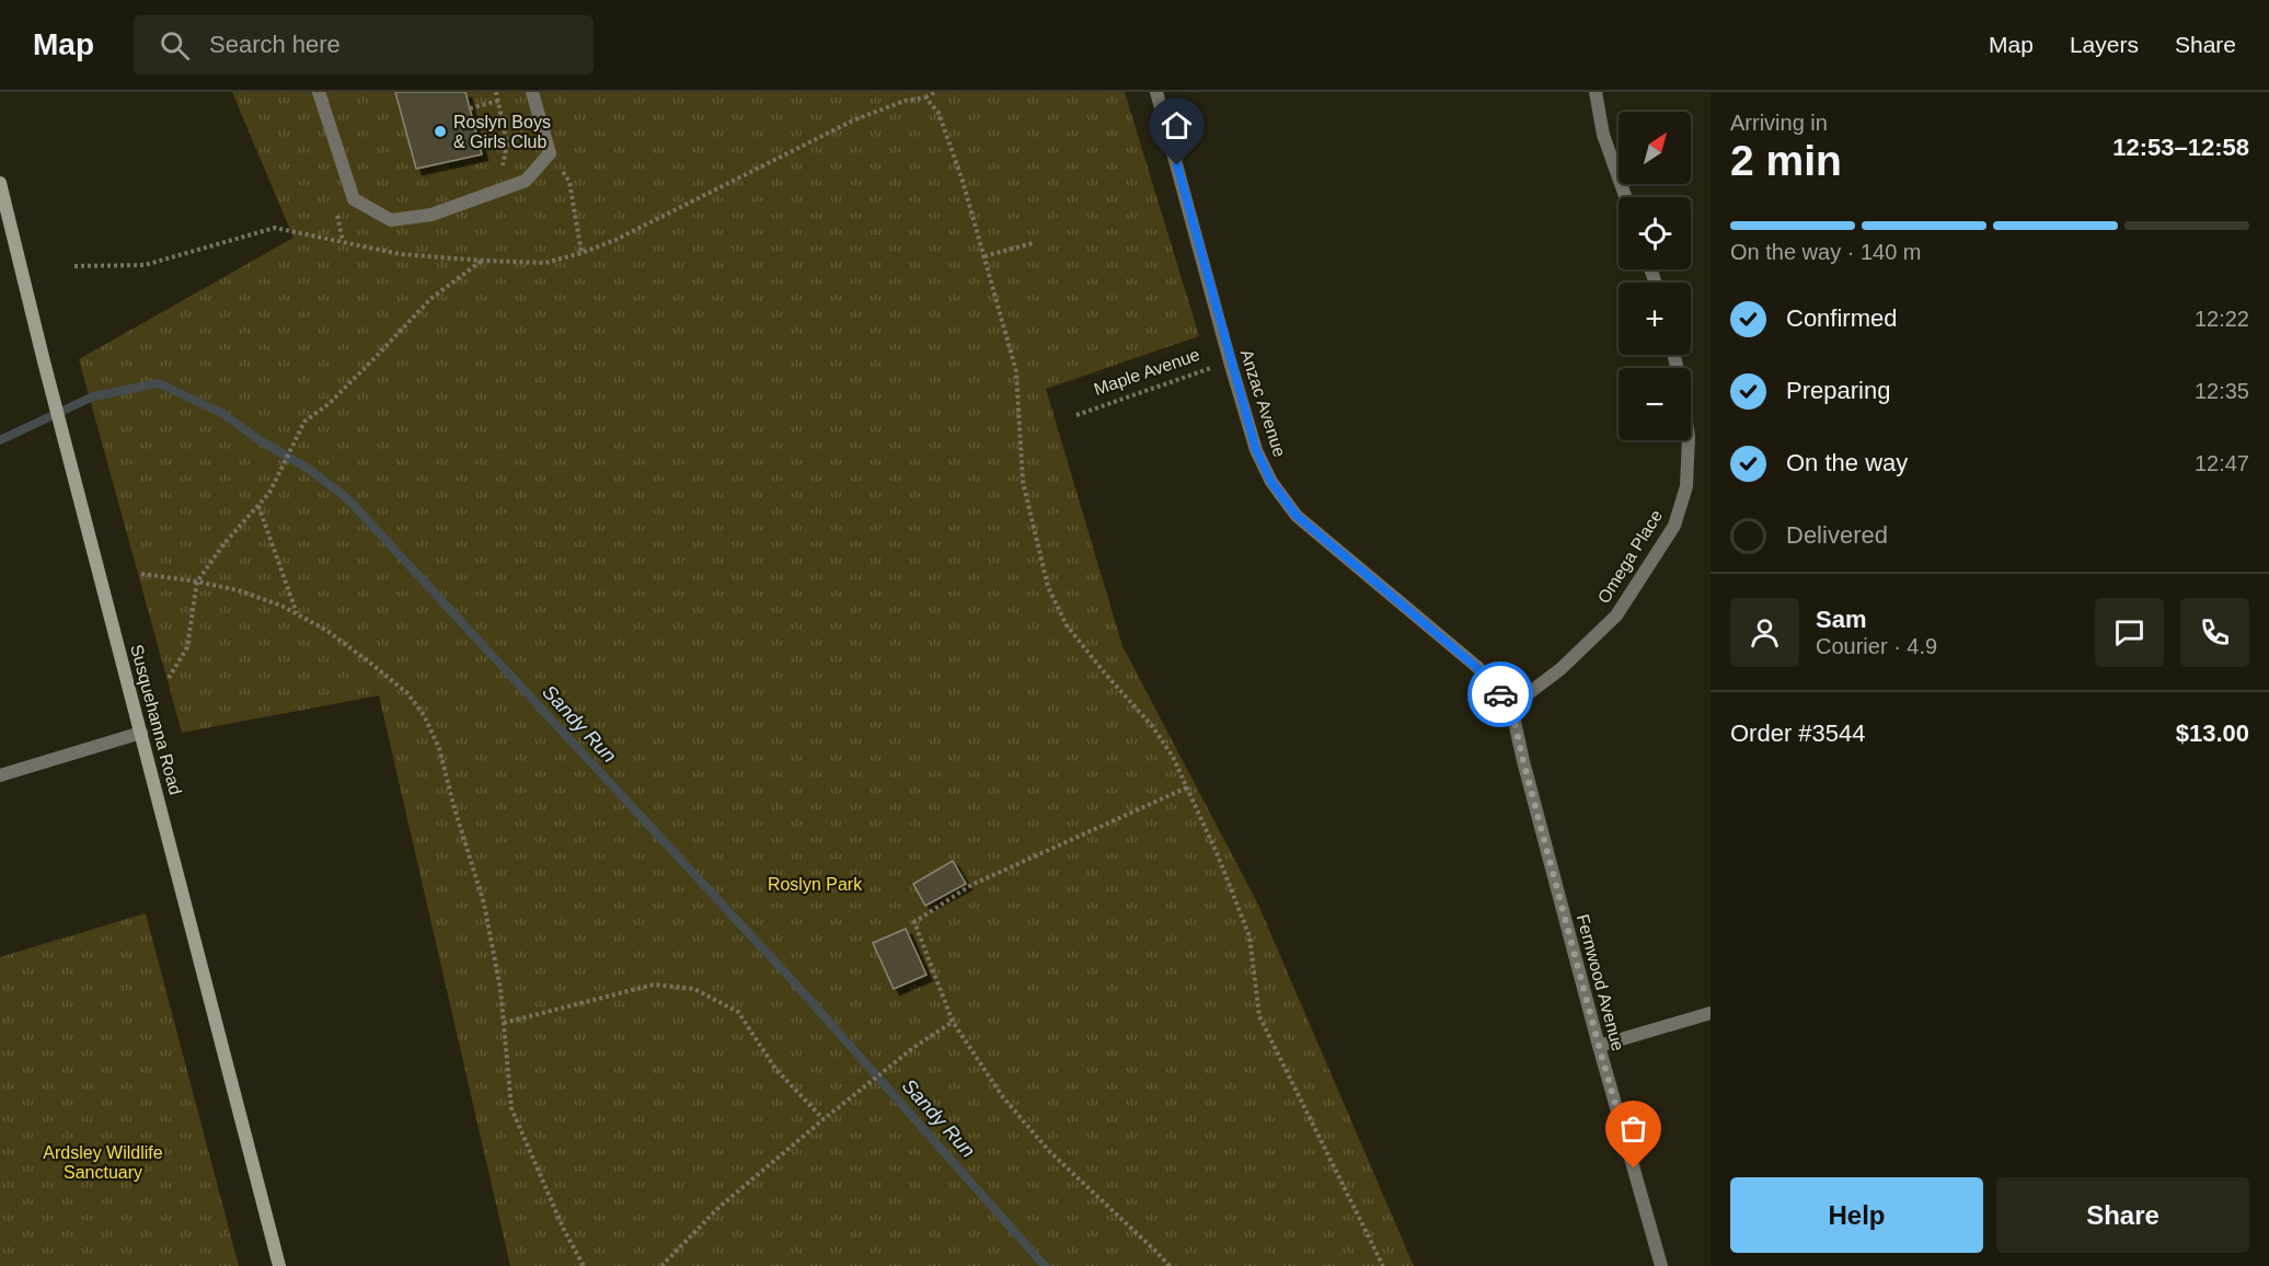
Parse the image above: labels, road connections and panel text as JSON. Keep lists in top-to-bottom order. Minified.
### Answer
{"streets":{"main road":["Susquehanna Road"],"street":["Anzac Avenue","Omega Place","Fernwood Avenue"],"path":["Maple Avenue"]},"crossings":[["Maple Avenue","Anzac Avenue"],["Anzac Avenue","Omega Place"],["Anzac Avenue","Fernwood Avenue"],["Omega Place","Fernwood Avenue"]],"water":["Sandy Run"],"parks":["Roslyn Park","Ardsley Wildlife Sanctuary"],"places":["Roslyn Boys & Girls Club"],"north":"top right","page":{"header":"Map","search":"Search here","nav":["Map","Layers","Share"],"heading":["2 min","Arriving in","12:53–12:58"],"panel":["Sam","Courier · 4.9","Order #3544","$13.00"],"map_buttons":["+","−"],"bar":"On the way · 140 m","list":[["Confirmed","12:22"],["Preparing","12:35"],["On the way","12:47"],"Delivered"],"buttons":["Help","Share"]}}
